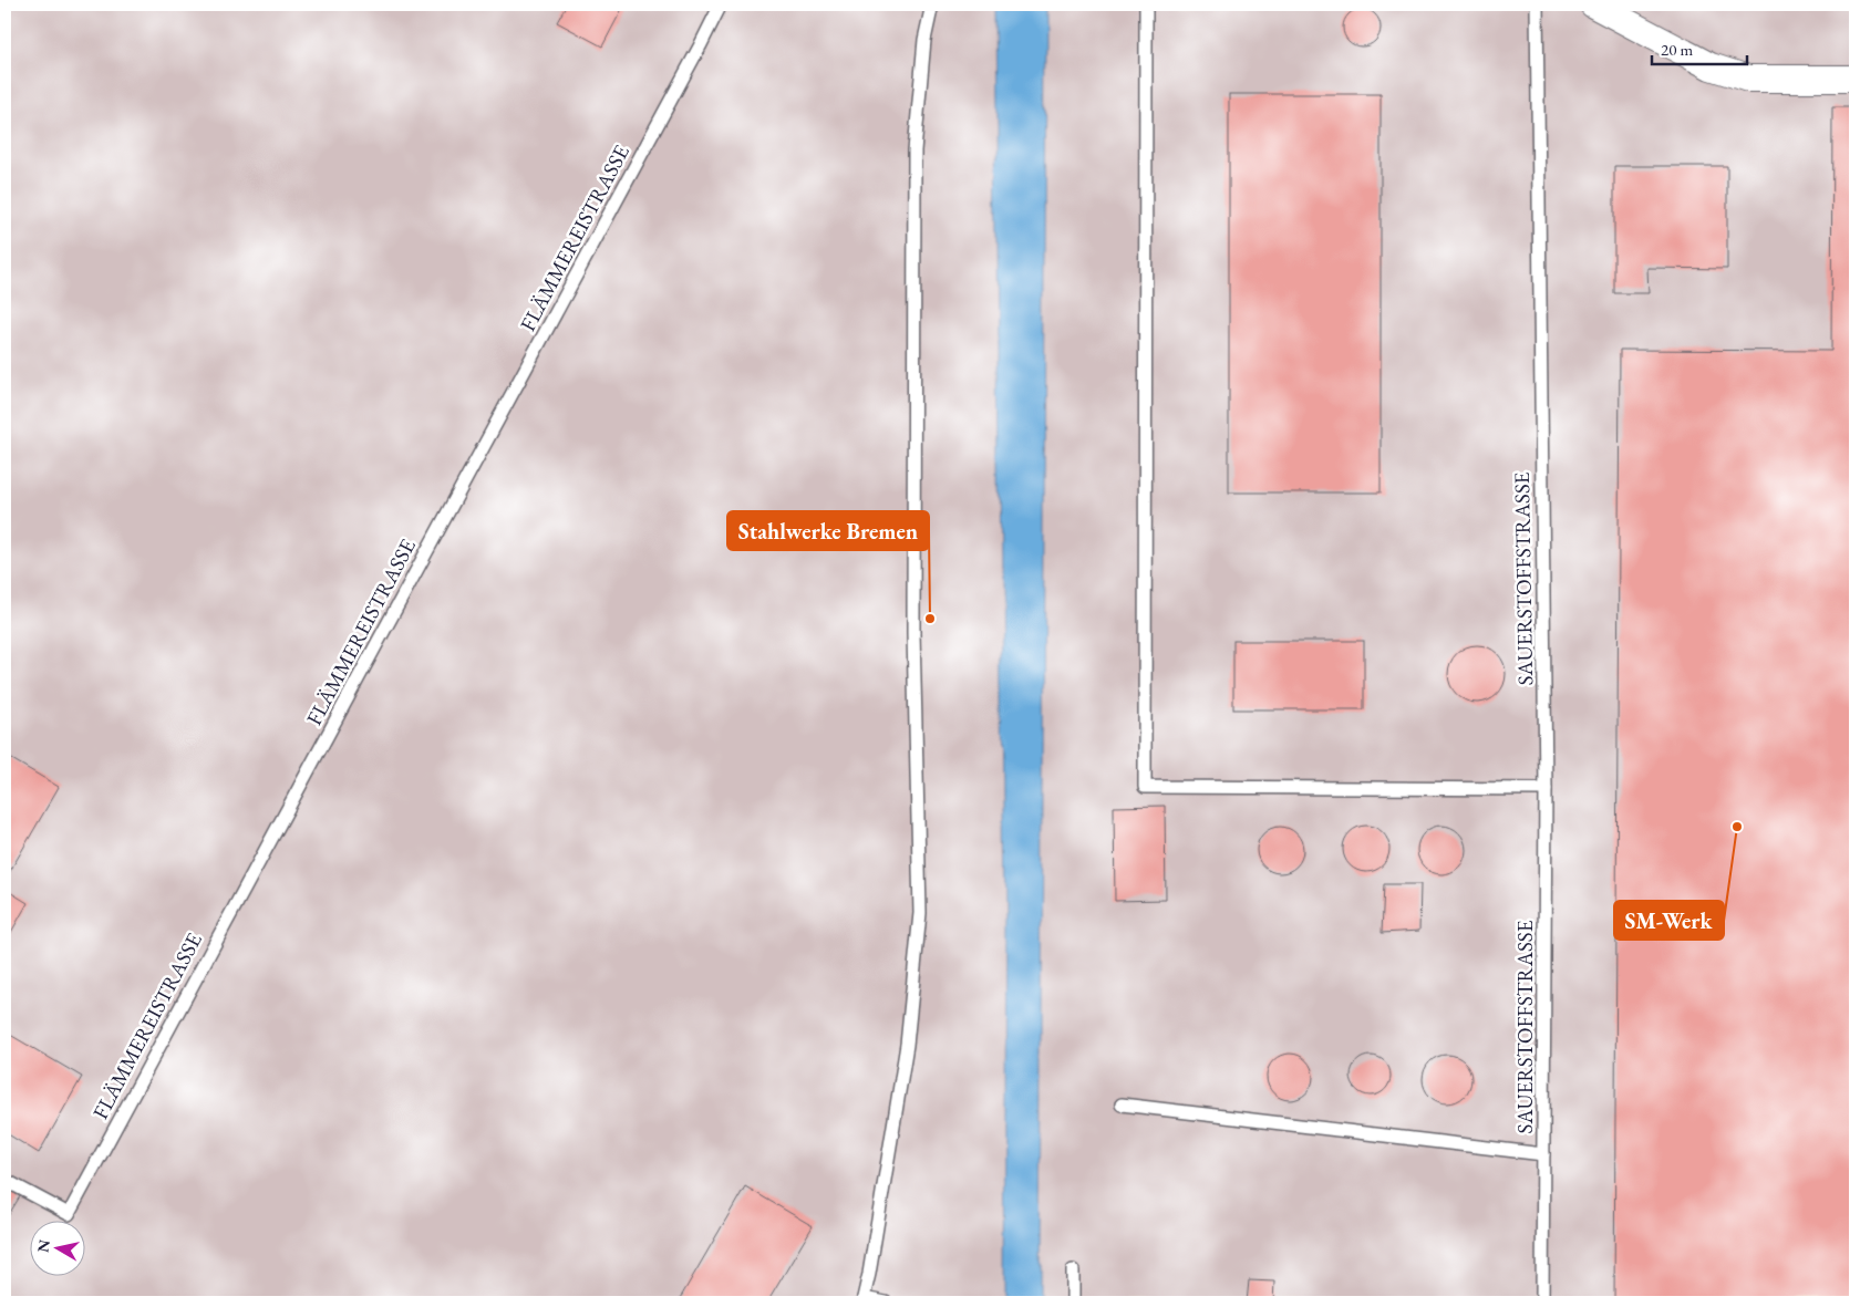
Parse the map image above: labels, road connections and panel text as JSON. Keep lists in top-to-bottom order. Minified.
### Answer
{"streets":{"lane":["FLÄMMEREISTRASSE","SAUERSTOFFSTRASSE"]},"places":["Stahlwerke Bremen","SM-Werk"],"scale_bar":"20 m","north":"left"}
